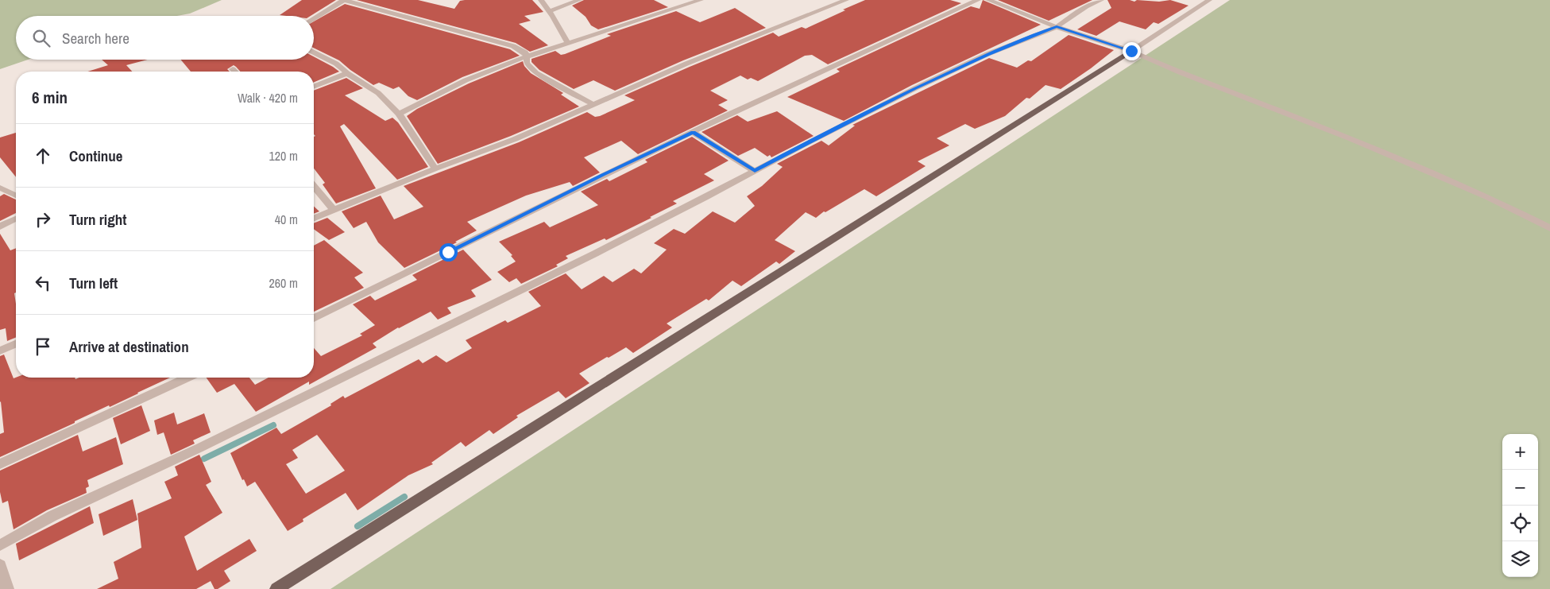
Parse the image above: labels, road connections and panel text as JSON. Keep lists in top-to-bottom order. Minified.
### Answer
{"page":{"search":"Search here","heading":["6 min","Walk · 420 m"],"list":[["Continue","120 m"],["Turn right","40 m"],["Turn left","260 m"],"Arrive at destination"],"map_buttons":["+","−"]}}
